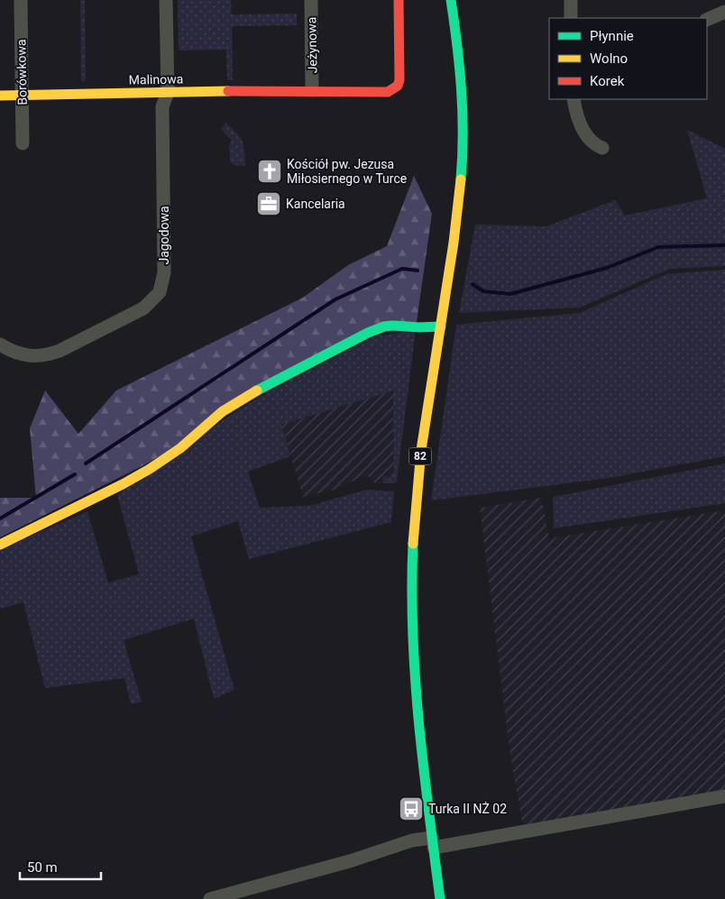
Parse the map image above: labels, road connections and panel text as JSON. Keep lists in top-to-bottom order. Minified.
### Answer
{"streets":{"street":["Jeżynowa","Borówkowa","Malinowa","Jagodowa","82"]},"crossings":[["Jeżynowa","Malinowa"],["Borówkowa","Malinowa"],["Malinowa","Jagodowa"]],"places":{"church":["Kościół pw. Jezusa Miłosiernego w Turce"],"office":["Kancelaria"],"bus stop":["Turka II NŻ 02"]},"legend":["Płynnie","Wolno","Korek"],"scale_bar":"50 m"}
